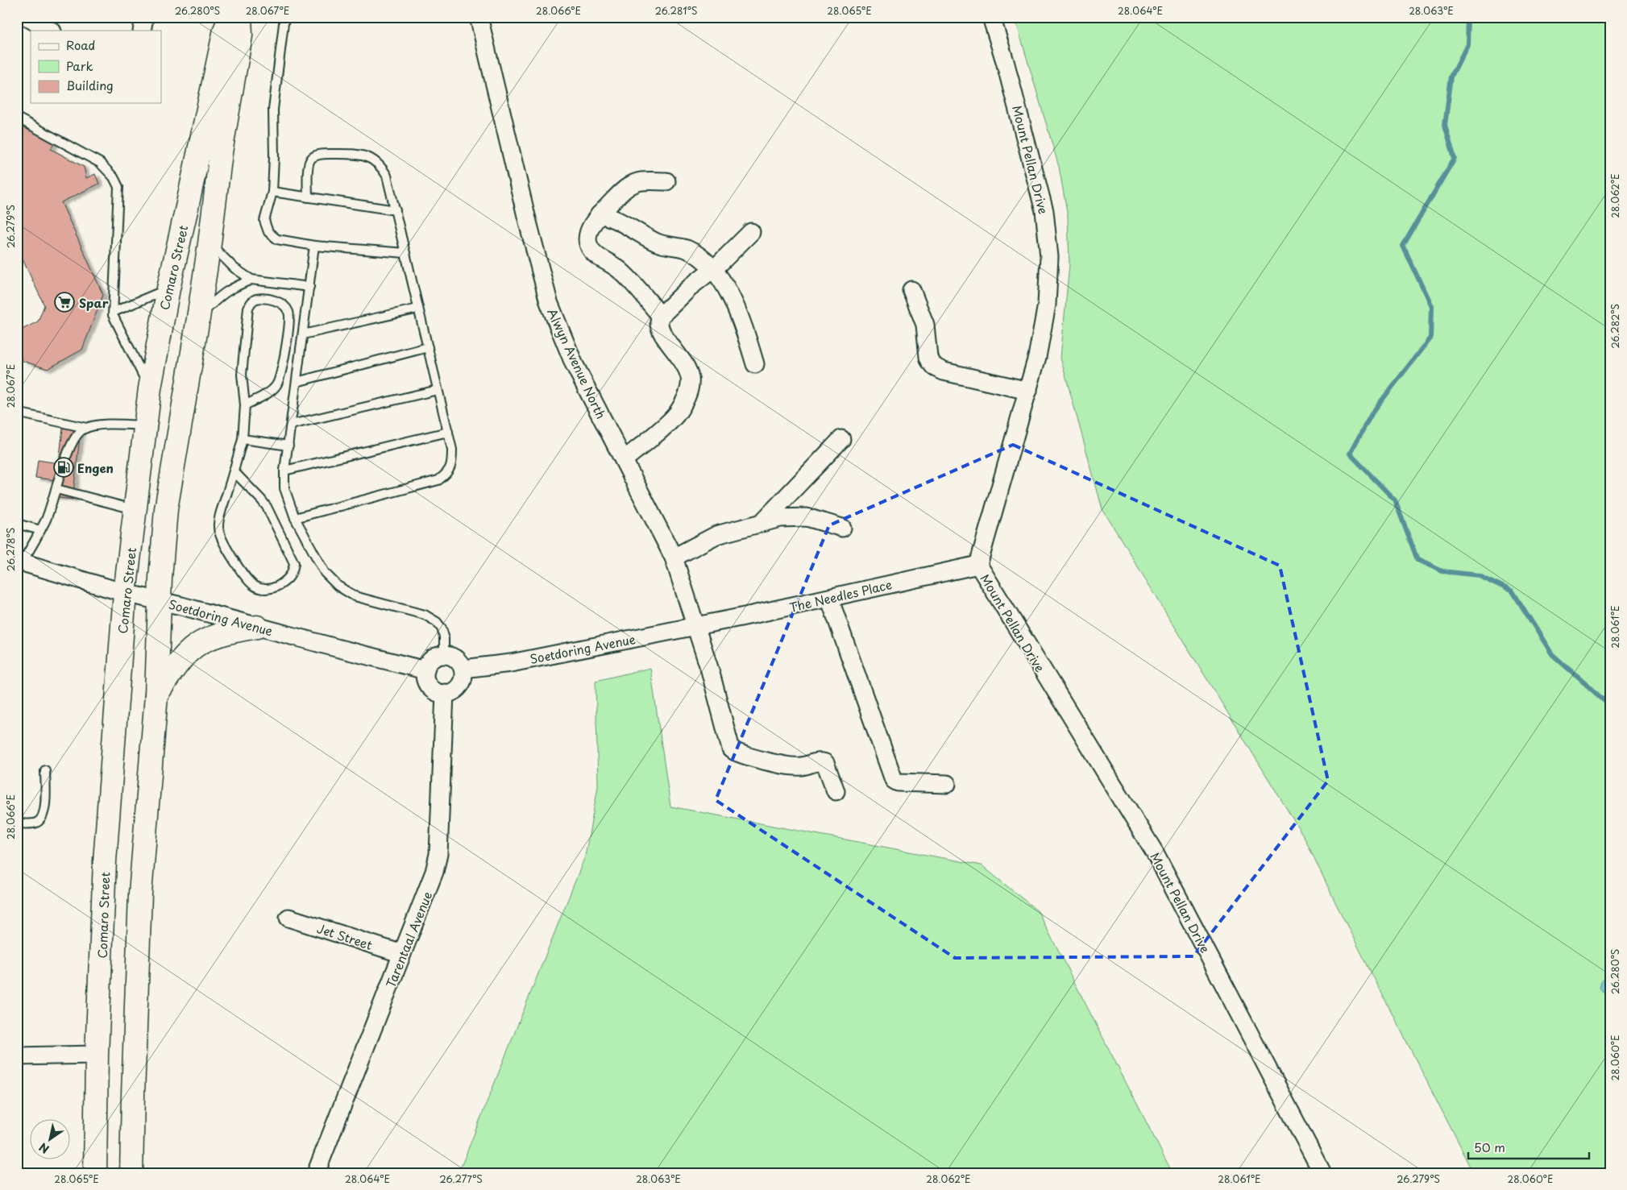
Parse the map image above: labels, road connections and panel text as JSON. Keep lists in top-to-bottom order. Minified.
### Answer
{"streets":{"street":["Mount Pellan Drive","Comaro Street","Alwyn Avenue North","The Needles Place","Soetdoring Avenue","Jet Street","Tarentaal Avenue"]},"crossings":[["Mount Pellan Drive","The Needles Place"],["Comaro Street","Soetdoring Avenue"],["Alwyn Avenue North","The Needles Place"],["Alwyn Avenue North","Soetdoring Avenue"],["The Needles Place","Soetdoring Avenue"],["Soetdoring Avenue","Tarentaal Avenue"],["Jet Street","Tarentaal Avenue"]],"places":{"supermarket":["Spar"],"fuel station":["Engen"]},"legend":["Road","Park","Building"],"scale_bar":"50 m","north":"bottom left","coordinates":["26.280°S","28.067°E","28.066°E","26.281°S","28.065°E","28.064°E","28.063°E","28.062°E","26.279°S","26.282°S","26.278°S","28.061°E","28.060°E","26.277°S"]}
